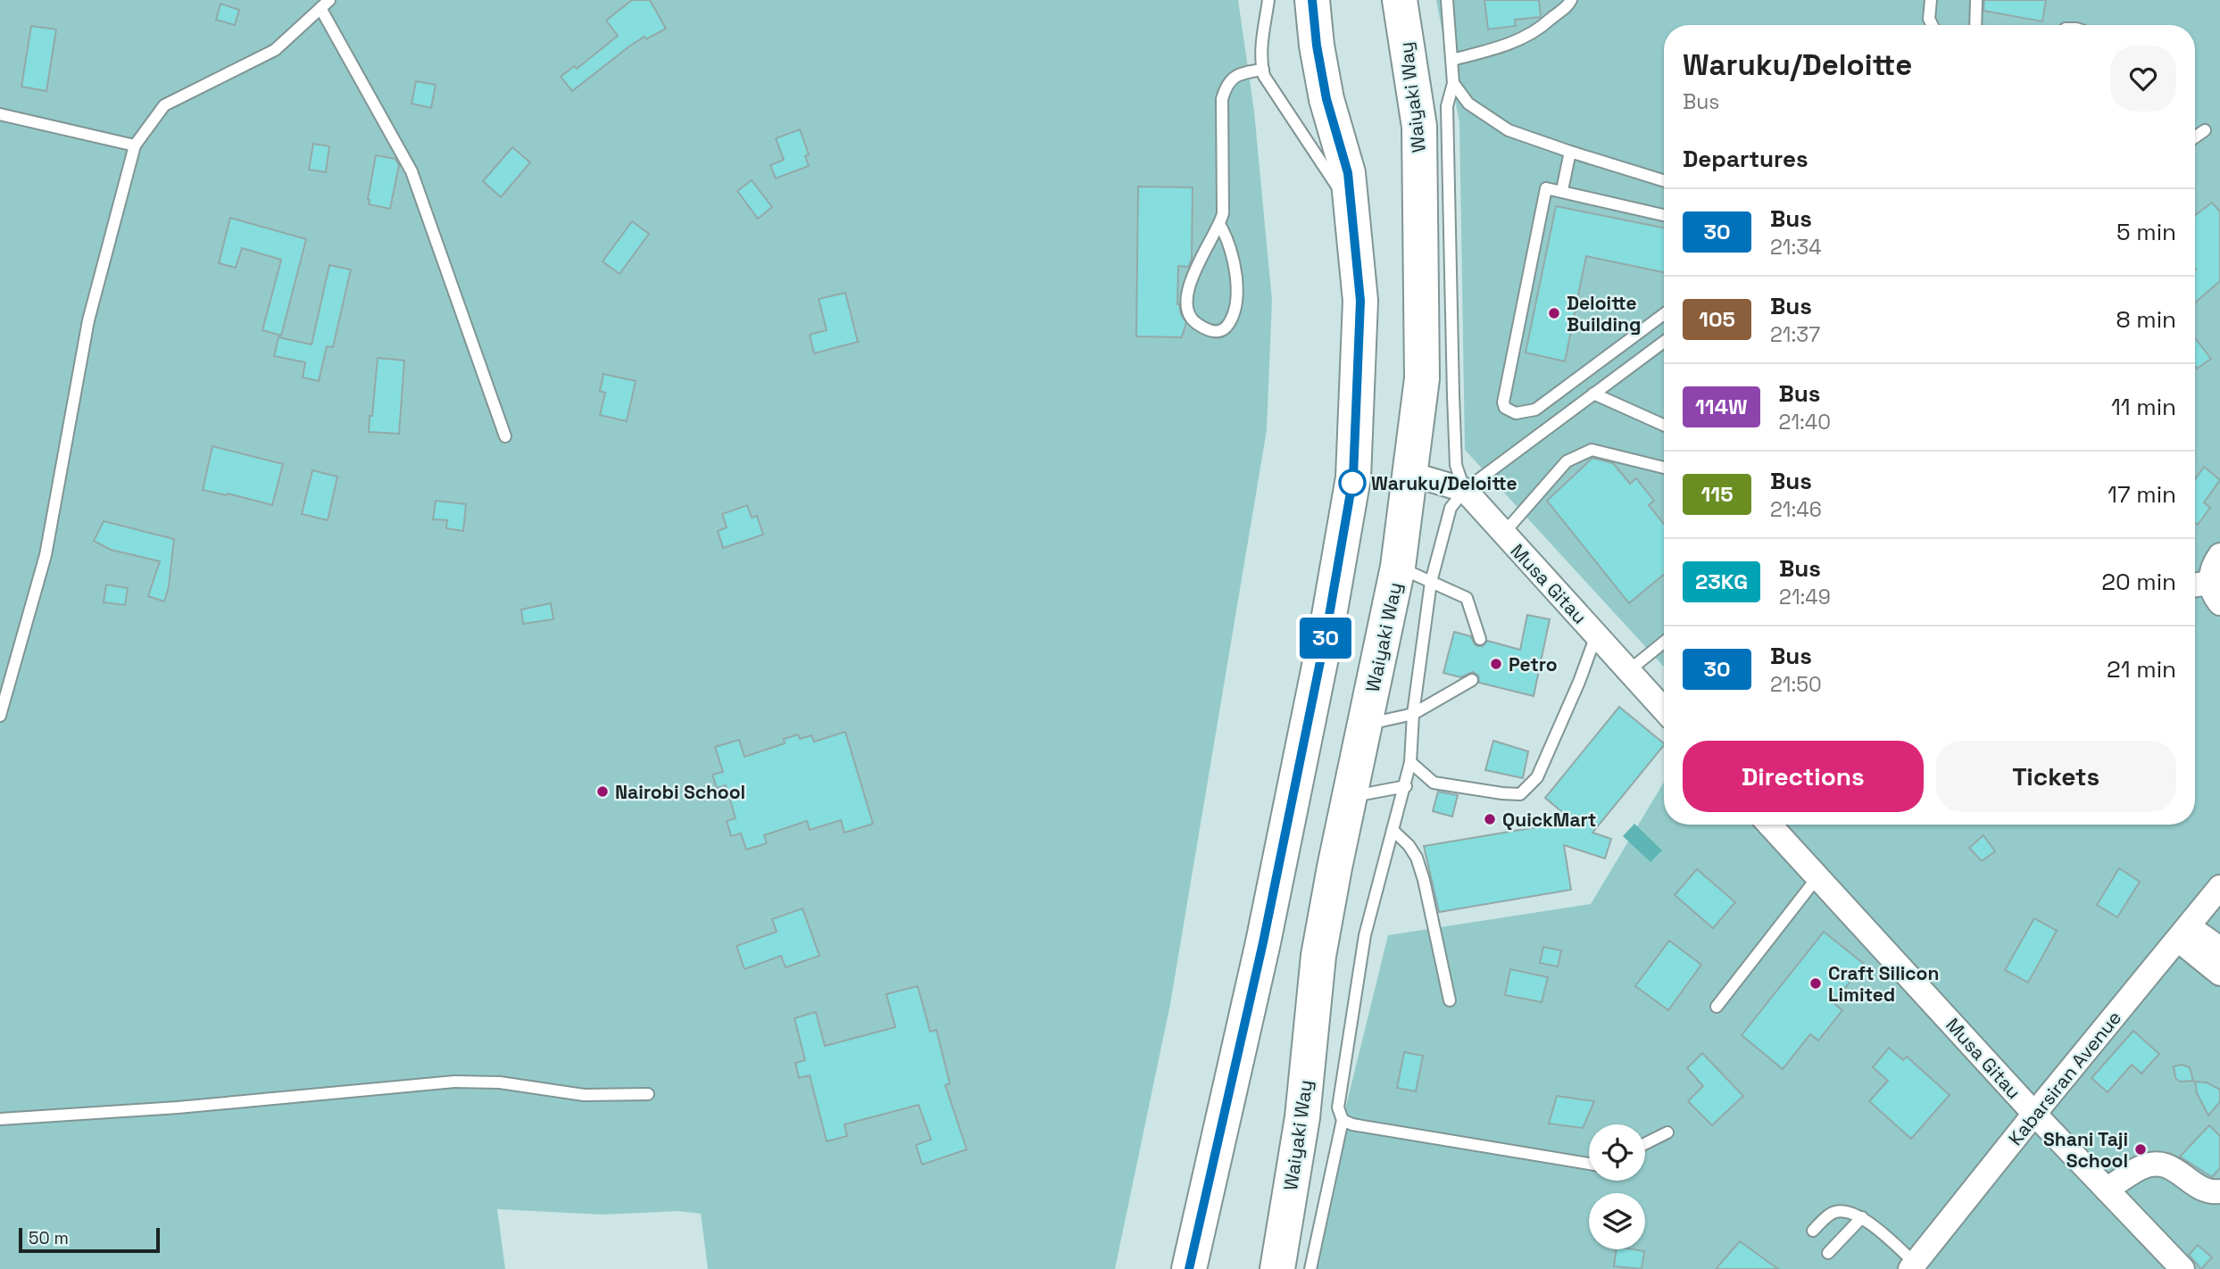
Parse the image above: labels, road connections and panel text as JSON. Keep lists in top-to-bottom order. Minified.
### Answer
{"streets":{"highway":["Waiyaki Way"],"street":["Musa Gitau","Kabarsiran Avenue"]},"crossings":[["Musa Gitau","Kabarsiran Avenue"]],"places":["Deloitte Building","Waruku/Deloitte","Petro","Nairobi School","QuickMart","Craft Silicon Limited","Shani Taji School"],"lines":["bus line 30"],"scale_bar":"50 m","page":{"on_map":"30","heading":[["Waruku/Deloitte","Bus"],"Departures"],"list":[{"mark":"30","name":"Bus","note":"21:34","value":"5 min"},{"mark":"105","name":"Bus","note":"21:37","value":"8 min"},{"mark":"114W","name":"Bus","note":"21:40","value":"11 min"},{"mark":"115","name":"Bus","note":"21:46","value":"17 min"},{"mark":"23KG","name":"Bus","note":"21:49","value":"20 min"},{"mark":"30","name":"Bus","note":"21:50","value":"21 min"}],"buttons":["Directions","Tickets"],"scale":"50 m"}}
